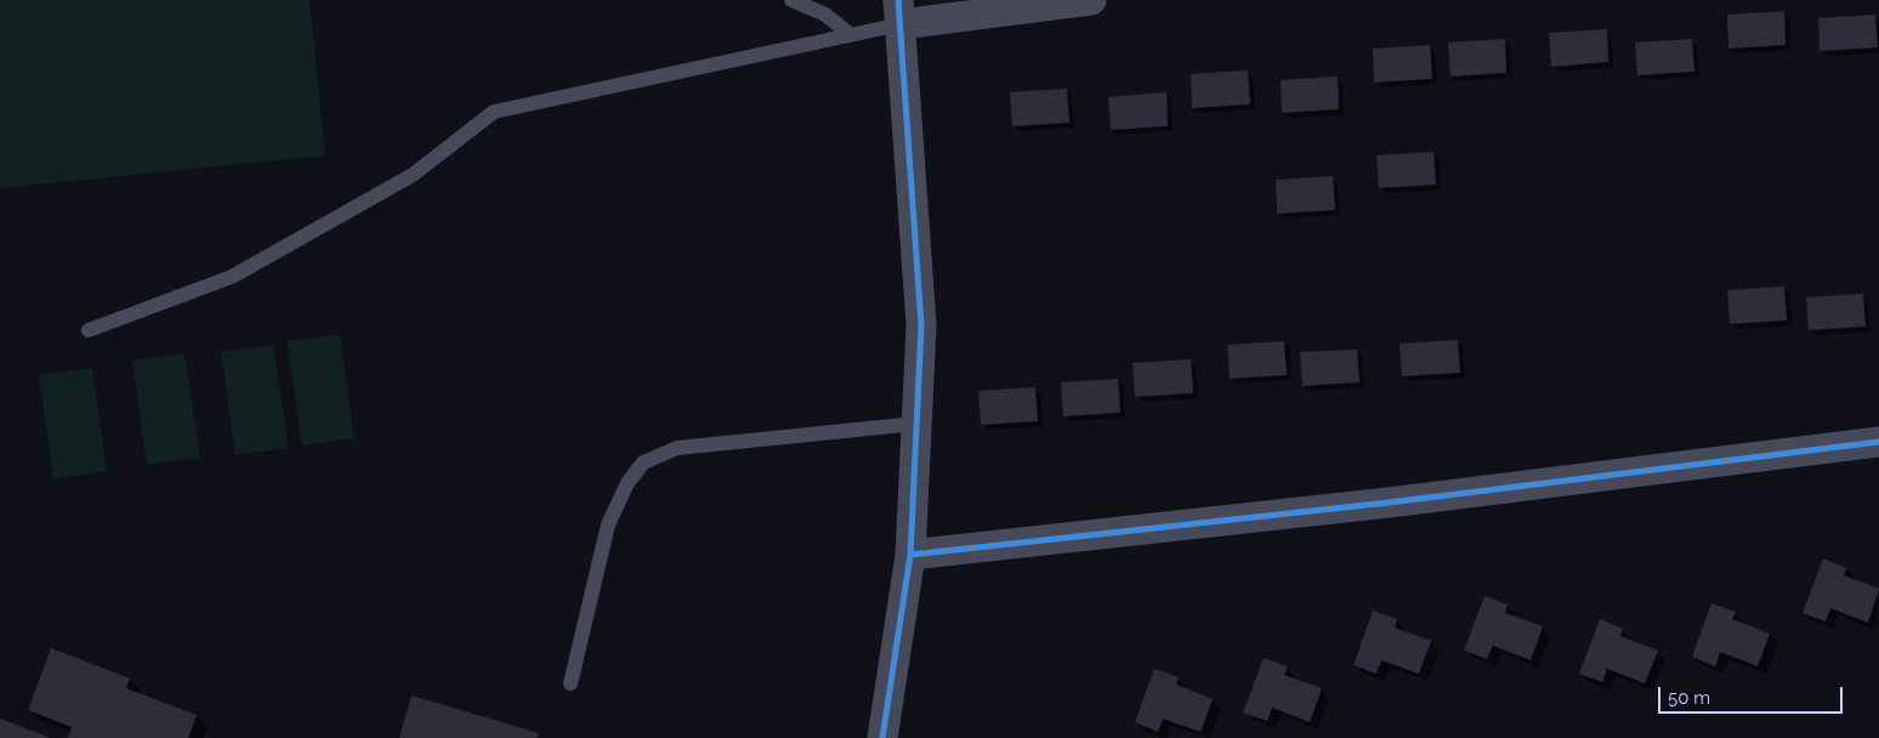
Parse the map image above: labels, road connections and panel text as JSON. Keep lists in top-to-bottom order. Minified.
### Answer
{"scale_bar":"50 m"}
